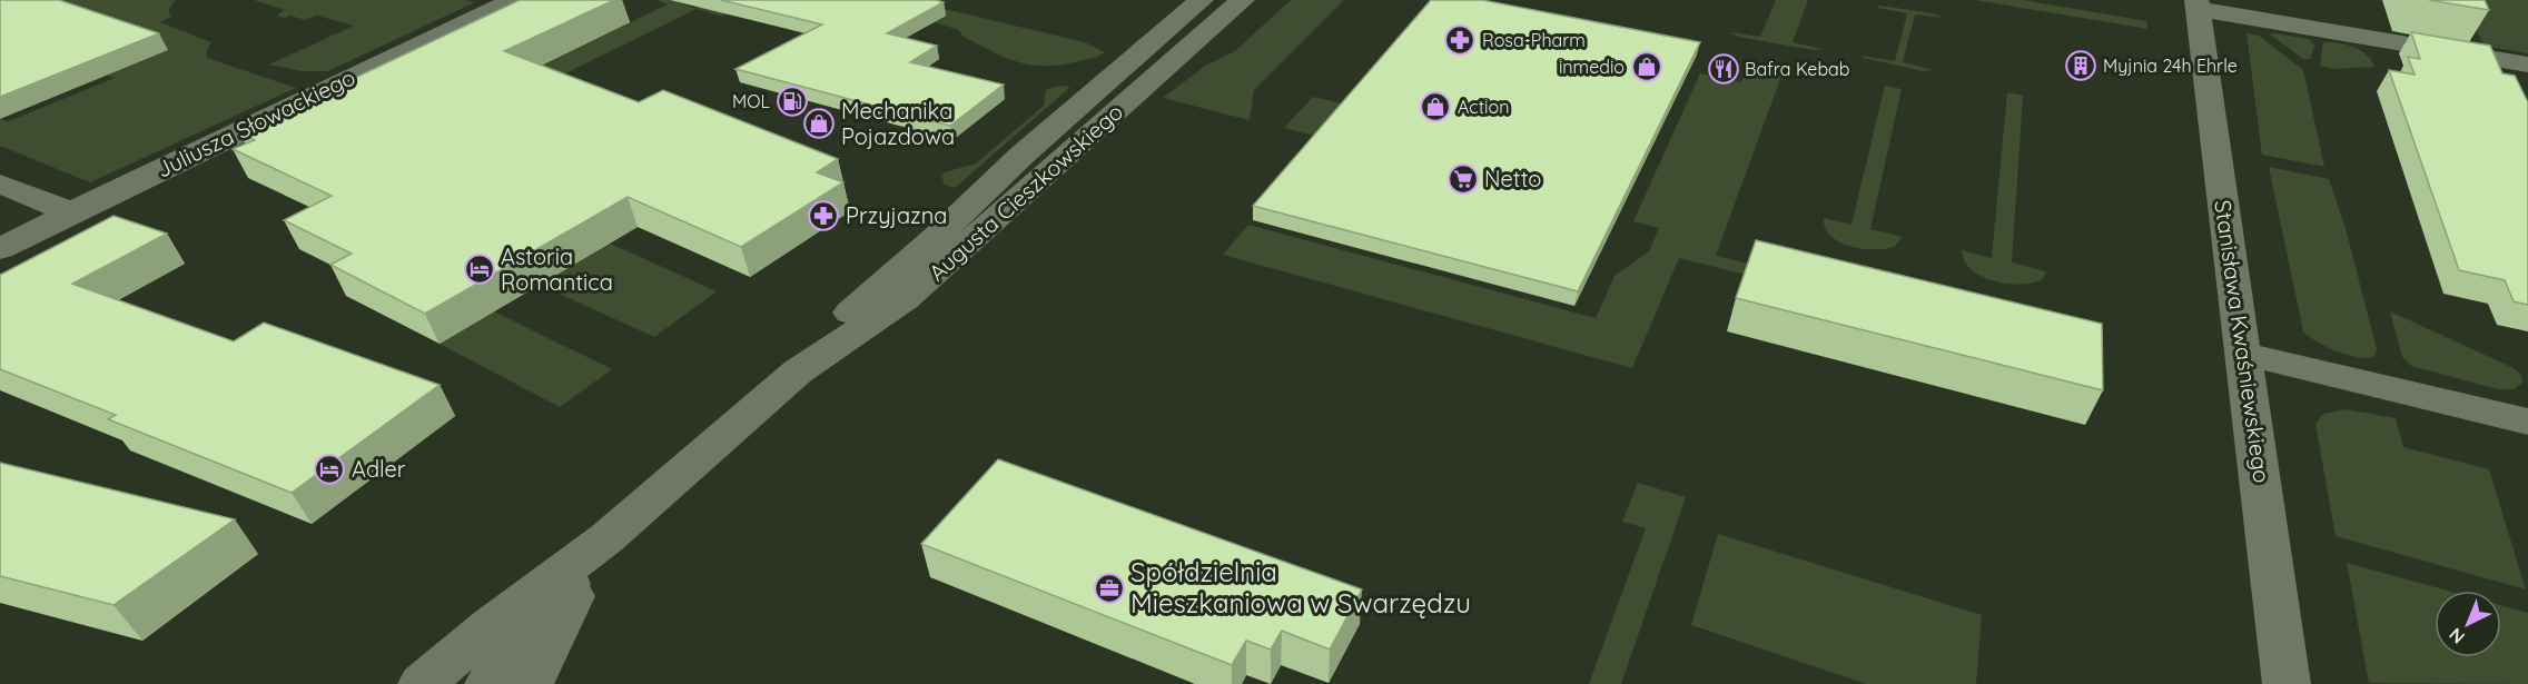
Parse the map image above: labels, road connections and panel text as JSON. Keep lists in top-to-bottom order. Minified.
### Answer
{"streets":{"street":["Juliusza Słowackiego","Augusta Cieszkowskiego","Stanisława Kwaśniewskiego"]},"places":{"pharmacy":["Rosa-Pharm","Przyjazna"],"building":["Myjnia 24h Ehrle"],"shop":["inmedio","Action","Mechanika Pojazdowa"],"restaurant":["Bafra Kebab"],"fuel station":["MOL"],"supermarket":["Netto"],"hotel":["Astoria Romantica","Adler"],"office":["Spółdzielnia Mieszkaniowa w Swarzędzu"]},"north":"bottom left"}
